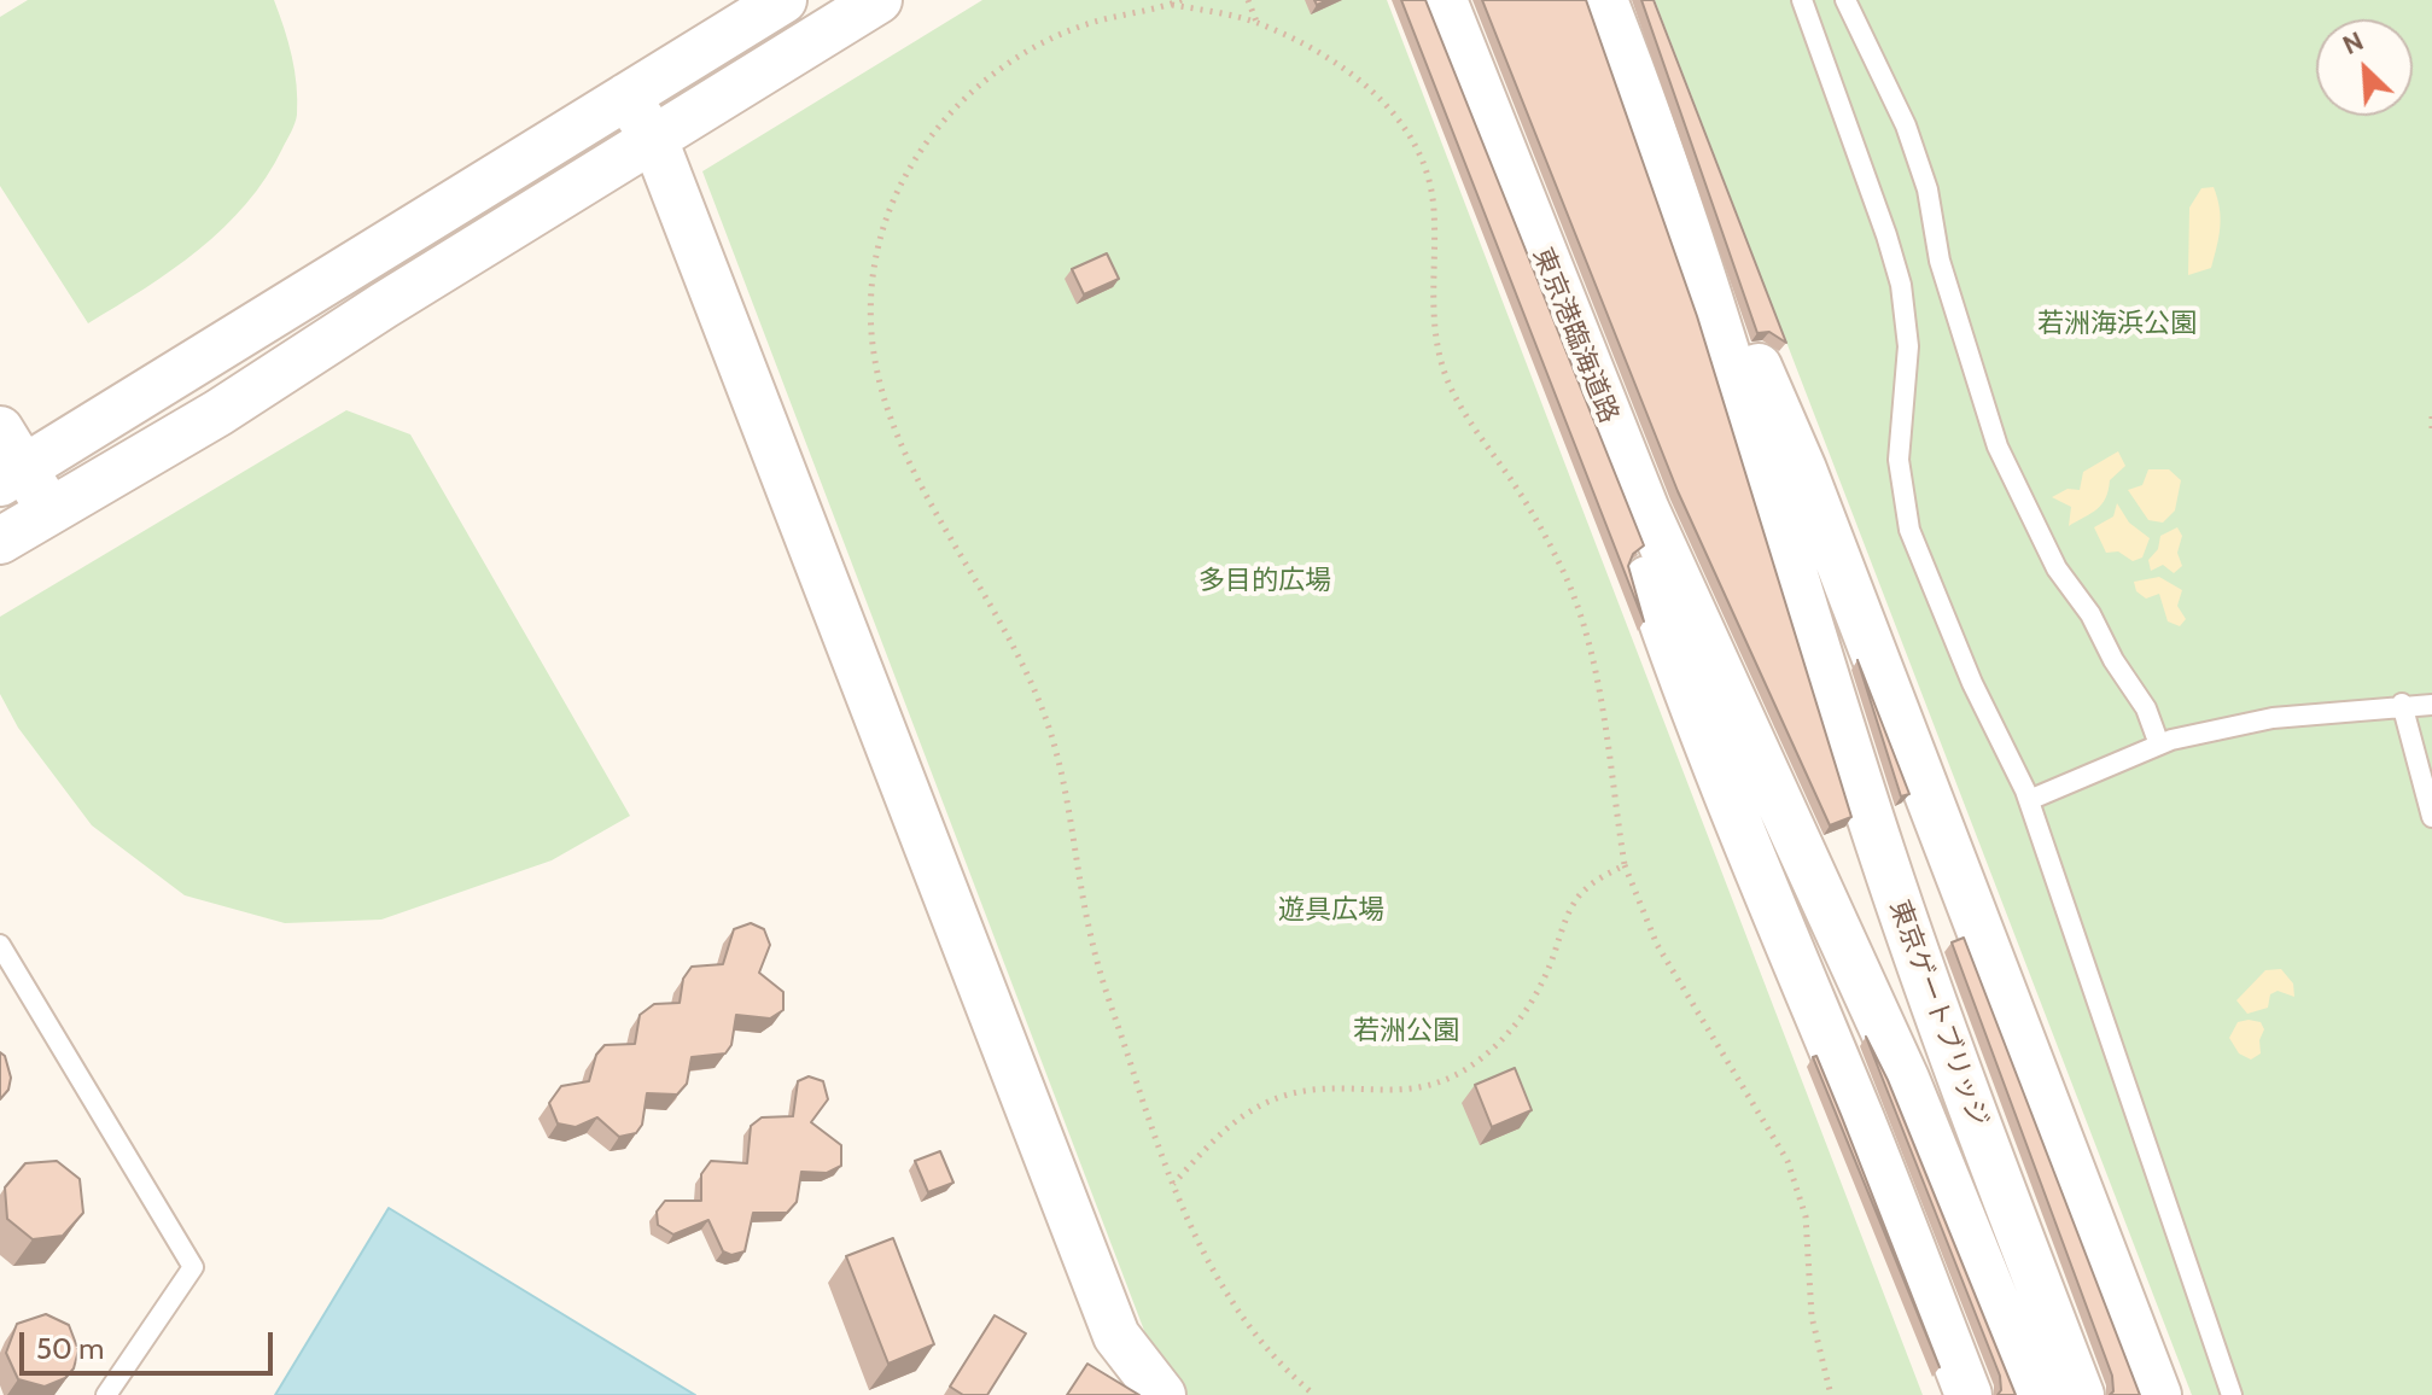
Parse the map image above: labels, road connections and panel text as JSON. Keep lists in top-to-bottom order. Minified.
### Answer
{"streets":{"street":["東京港臨海道路","東京ゲートブリッジ"]},"crossings":[["東京港臨海道路","東京ゲートブリッジ"]],"parks":["若洲海浜公園","多目的広場","遊具広場","若洲公園"],"scale_bar":"50 m","north":"top left"}
